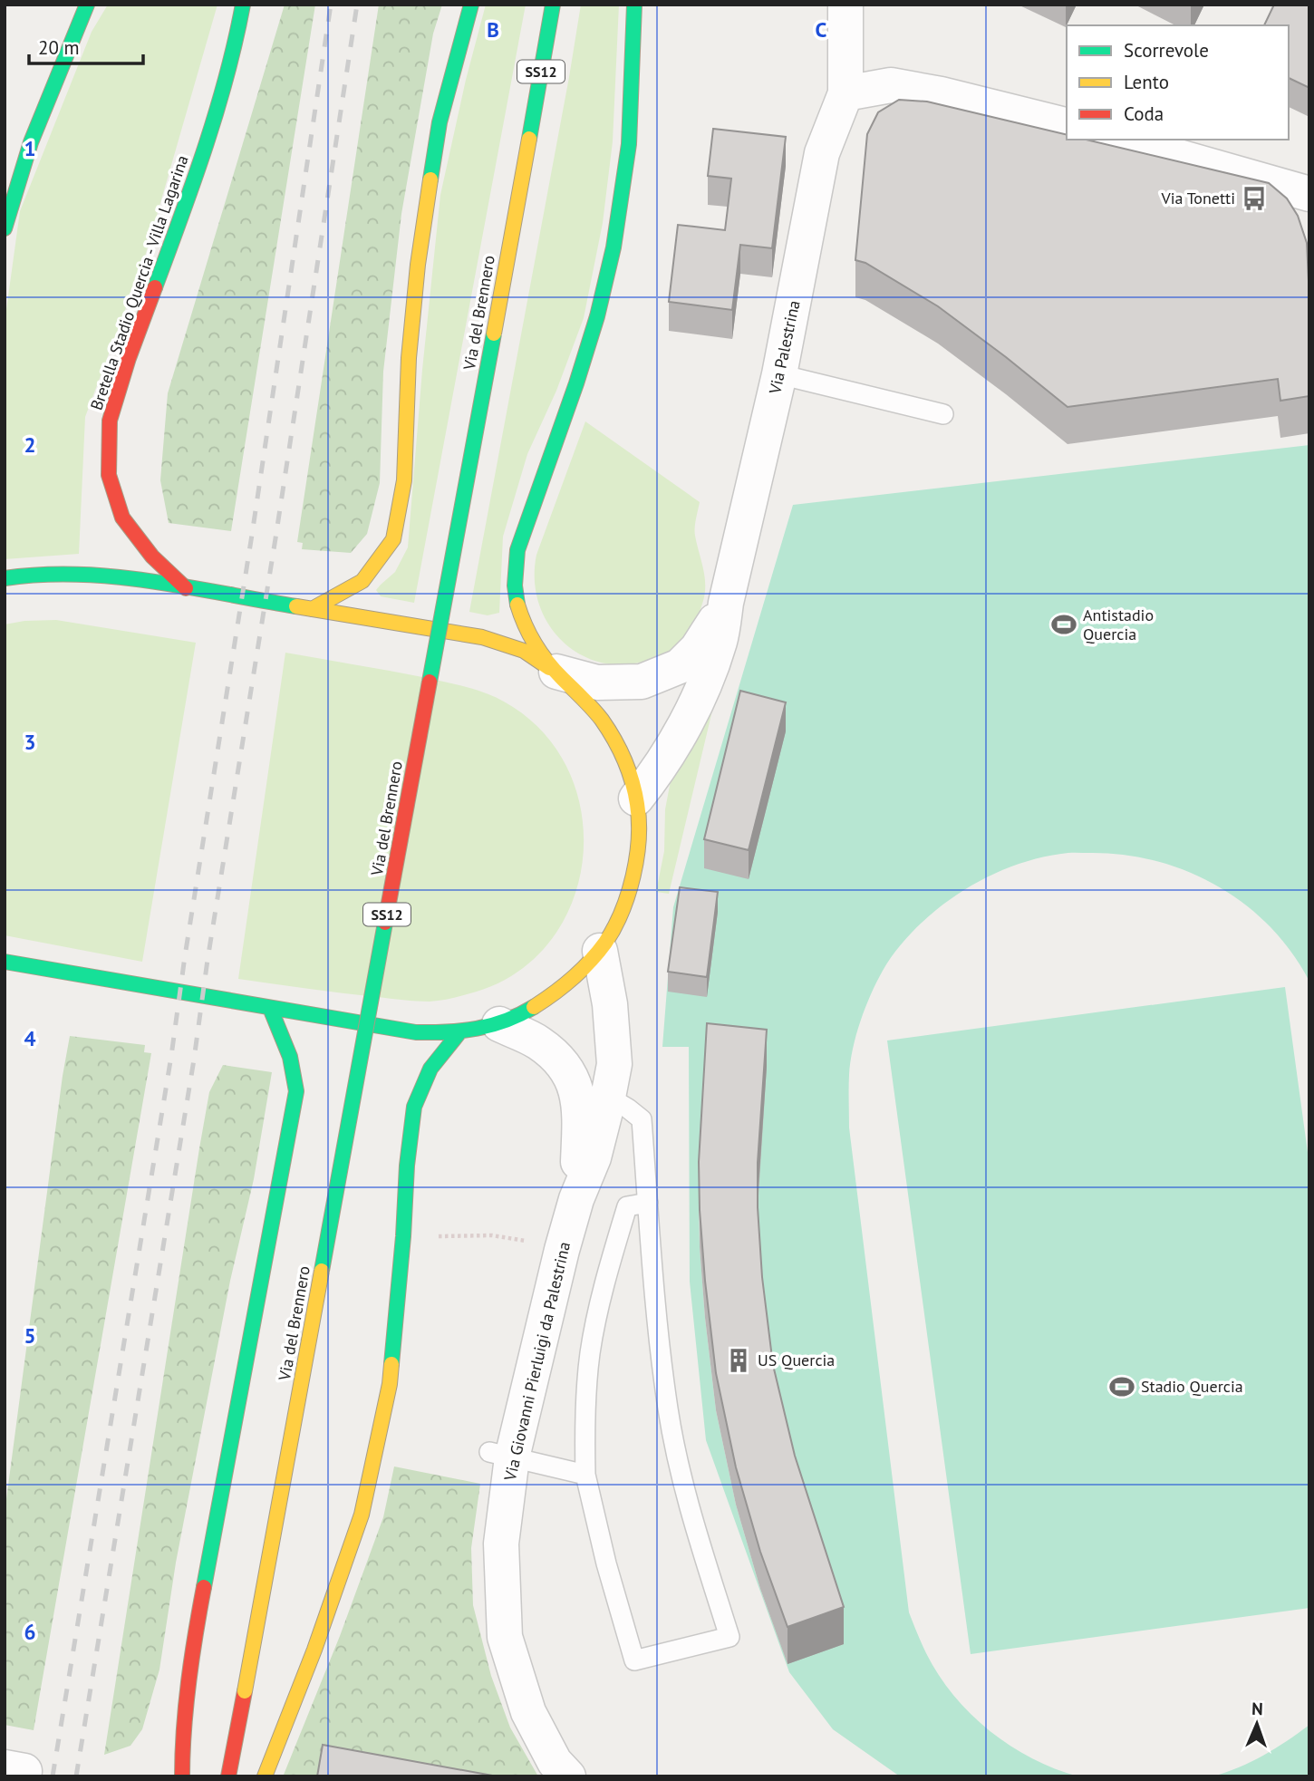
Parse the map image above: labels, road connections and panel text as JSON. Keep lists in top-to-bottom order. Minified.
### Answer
{"streets":{"main road":["SS12","Bretella Stadio Quercia - Villa Lagarina","Via del Brennero"],"street":["Via Palestrina","Via Giovanni Pierluigi da Palestrina"]},"places":{"bus stop":["Via Tonetti"],"sports":["Antistadio Quercia","Stadio Quercia"],"building":["US Quercia"]},"legend":["Scorrevole","Lento","Coda"],"scale_bar":"20 m","north":"top","grid":{"columns":["B","C"],"rows":["1","2","3","4","5","6"]}}
